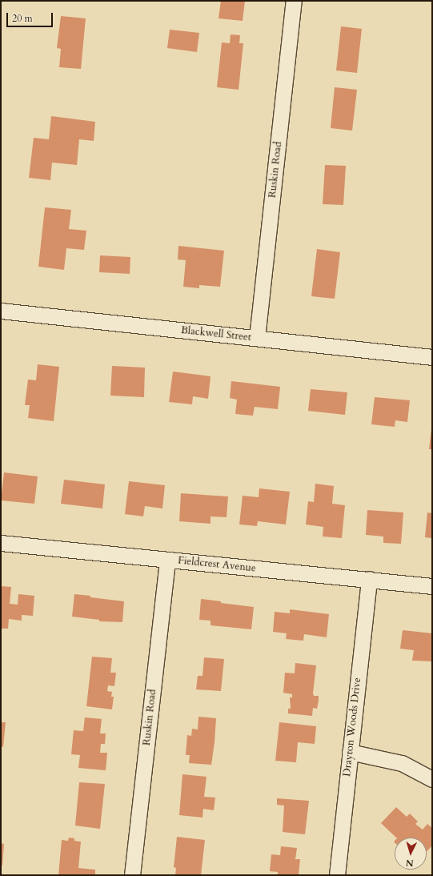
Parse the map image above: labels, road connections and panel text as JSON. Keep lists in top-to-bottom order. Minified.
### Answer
{"streets":{"street":["Ruskin Road","Blackwell Street","Fieldcrest Avenue","Drayton Woods Drive"]},"crossings":[["Ruskin Road","Blackwell Street"],["Ruskin Road","Fieldcrest Avenue"],["Fieldcrest Avenue","Drayton Woods Drive"]],"scale_bar":"20 m","north":"bottom"}
